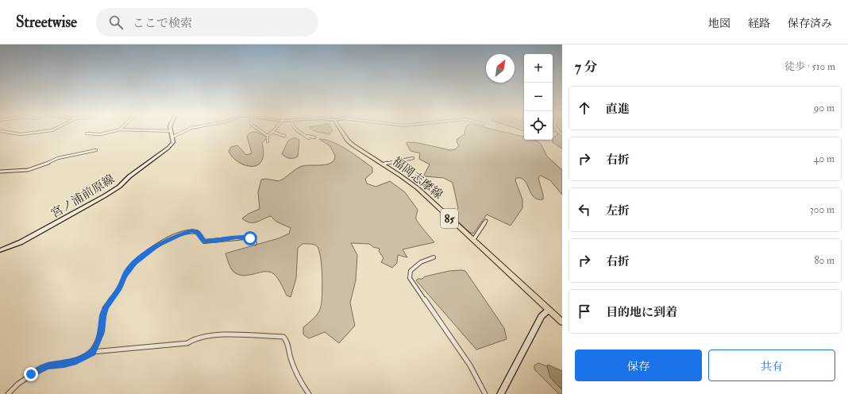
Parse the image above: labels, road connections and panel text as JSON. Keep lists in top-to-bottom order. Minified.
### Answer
{"streets":{"main road":["福岡志摩線","宮ノ浦前原線","85"]},"north":"top right","page":{"header":"Streetwise","search":"ここで検索","nav":["地図","経路","保存済み"],"heading":["7 分","徒歩 · 510 m"],"map_buttons":["+","−"],"list":[["直進","90 m"],["右折","40 m"],["左折","300 m"],["右折","80 m"],"目的地に到着"],"buttons":["保存","共有"]}}
